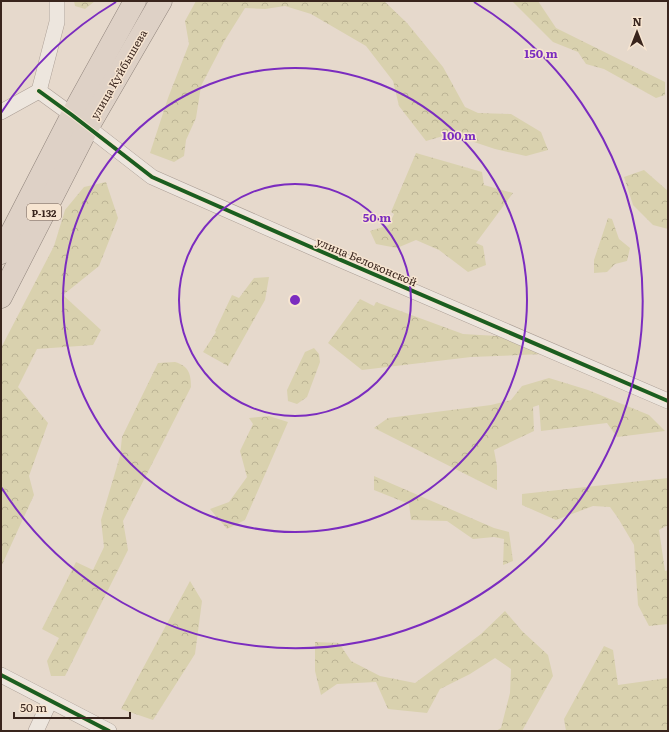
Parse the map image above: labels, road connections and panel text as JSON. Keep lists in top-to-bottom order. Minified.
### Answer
{"streets":{"highway":["улица Куйбышева","Р-132"],"street":["улица Белоконской"]},"crossings":[["улица Куйбышева","Р-132"],["улица Куйбышева","улица Белоконской"],["Р-132","улица Белоконской"]],"scale_bar":"50 m","north":"top","rings":["150 m","100 m","50 m"]}
